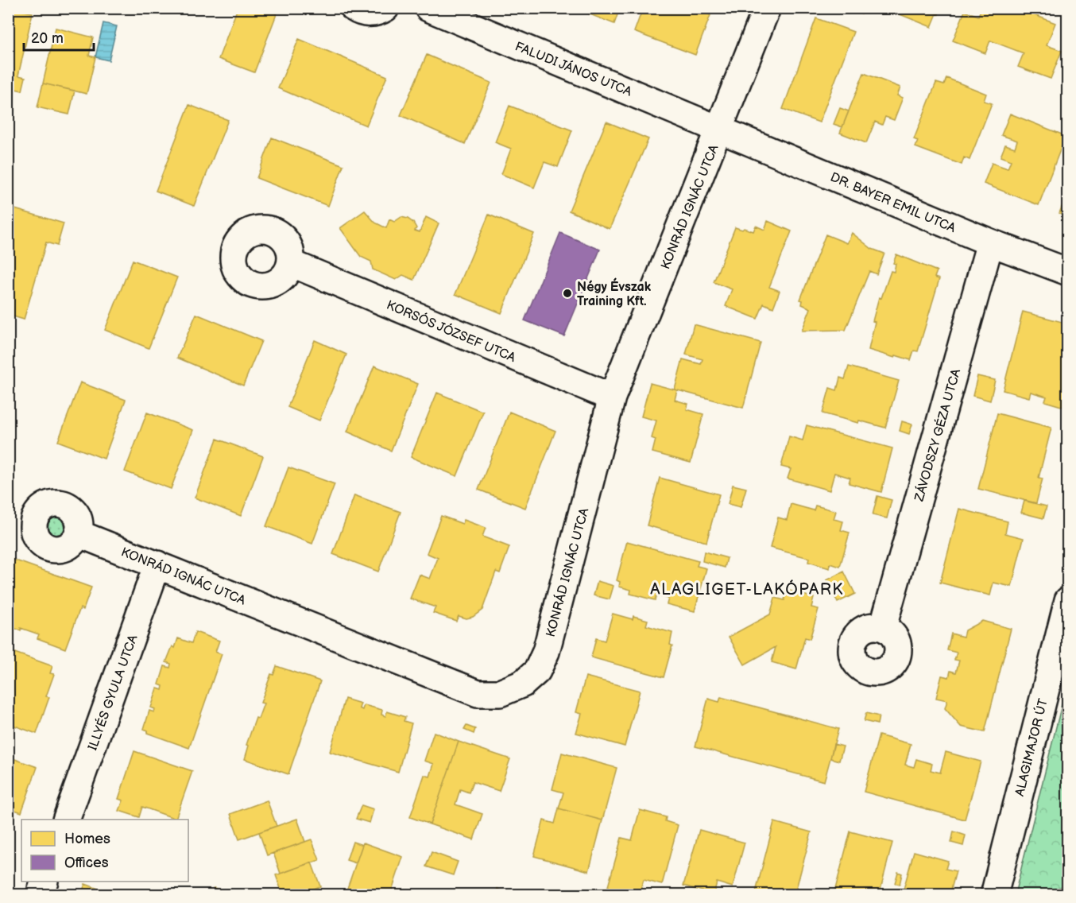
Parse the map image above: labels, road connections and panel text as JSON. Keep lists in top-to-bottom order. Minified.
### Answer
{"streets":{"street":["FALUDI JÁNOS UTCA","DR. BAYER EMIL UTCA","KONRÁD IGNÁC UTCA","KORSÓS JÓZSEF UTCA","ZÁVODSZY GÉZA UTCA","ILLYÉS GYULA UTCA","ALAGIMAJOR ÚT"]},"crossings":[["FALUDI JÁNOS UTCA","DR. BAYER EMIL UTCA"],["FALUDI JÁNOS UTCA","KONRÁD IGNÁC UTCA"],["DR. BAYER EMIL UTCA","KONRÁD IGNÁC UTCA"],["DR. BAYER EMIL UTCA","ZÁVODSZY GÉZA UTCA"],["KONRÁD IGNÁC UTCA","KORSÓS JÓZSEF UTCA"],["KONRÁD IGNÁC UTCA","ILLYÉS GYULA UTCA"]],"districts":["ALAGLIGET-LAKÓPARK"],"places":["Négy Évszak Training Kft."],"legend":["Homes","Offices"],"scale_bar":"20 m"}
